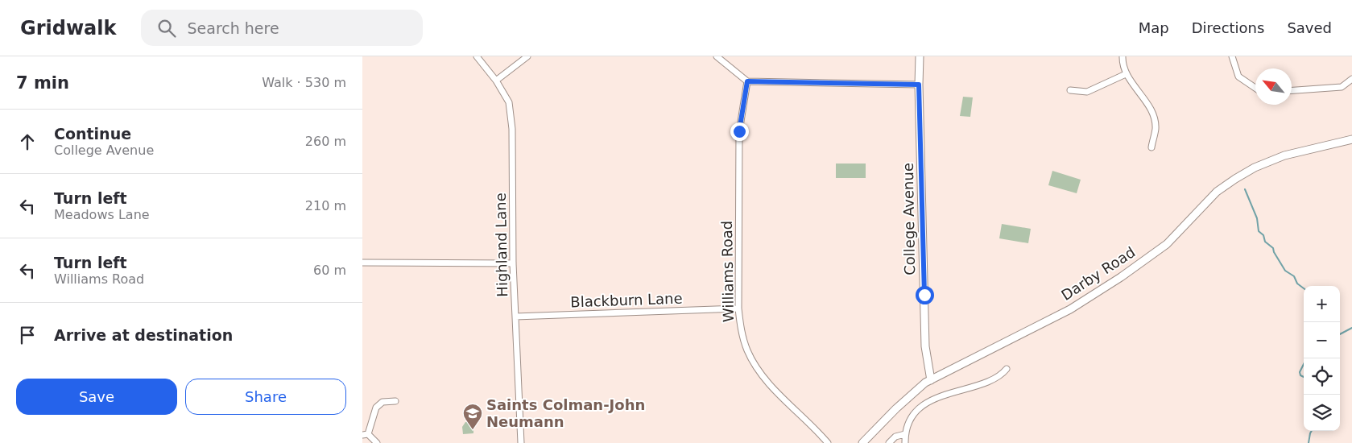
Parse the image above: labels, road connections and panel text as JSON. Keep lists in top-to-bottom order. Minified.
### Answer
{"streets":{"main road":["College Avenue","Darby Road"],"street":["Highland Lane","Williams Road","Blackburn Lane"]},"crossings":[["College Avenue","Darby Road"],["Highland Lane","Blackburn Lane"],["Williams Road","Blackburn Lane"]],"places":{"school or university":["Saints Colman-John Neumann"]},"north":"top left","page":{"header":"Gridwalk","search":"Search here","nav":["Map","Directions","Saved"],"heading":["7 min","Walk · 530 m"],"list":[["Continue","College Avenue","260 m"],["Turn left","Meadows Lane","210 m"],["Turn left","Williams Road","60 m"],"Arrive at destination"],"map_buttons":["+","−"],"buttons":["Save","Share"]}}
